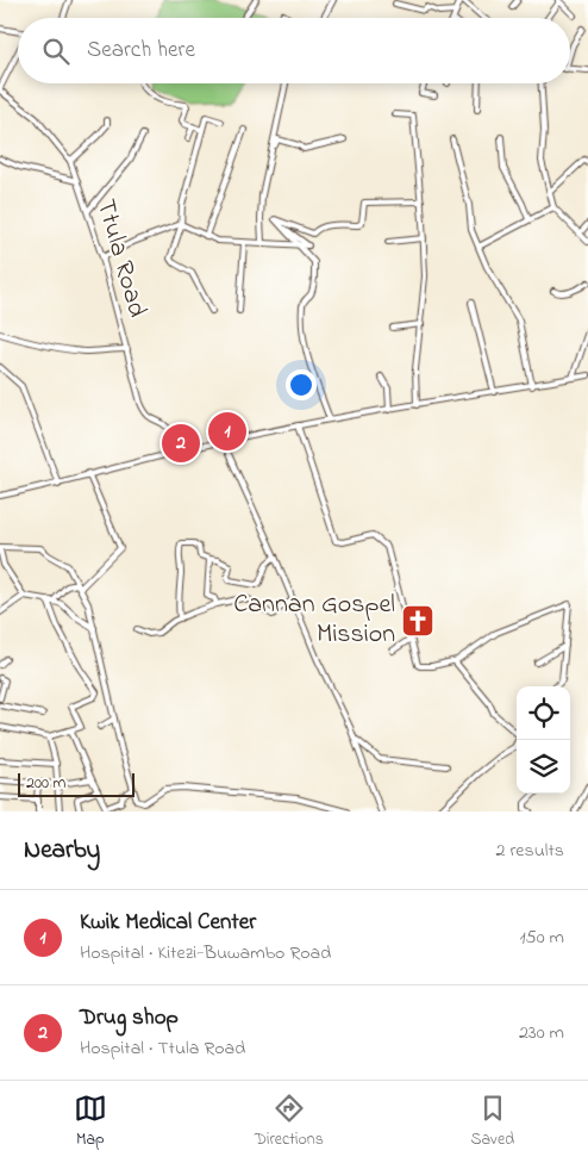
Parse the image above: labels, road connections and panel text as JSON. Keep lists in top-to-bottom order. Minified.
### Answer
{"streets":{"street":["Ttula Road"]},"places":{"church":["Cannan Gospel Mission"]},"scale_bar":"200 m","page":{"search":"Search here","pins":["1","2"],"scale":"200 m","heading":["Nearby","2 results"],"list":[{"mark":"1","name":"Kwik Medical Center","note":"Hospital · Kitezi-Buwambo Road","value":"150 m"},{"mark":"2","name":"Drug shop","note":"Hospital · Ttula Road","value":"230 m"}],"nav":["Map","Directions","Saved"]}}
